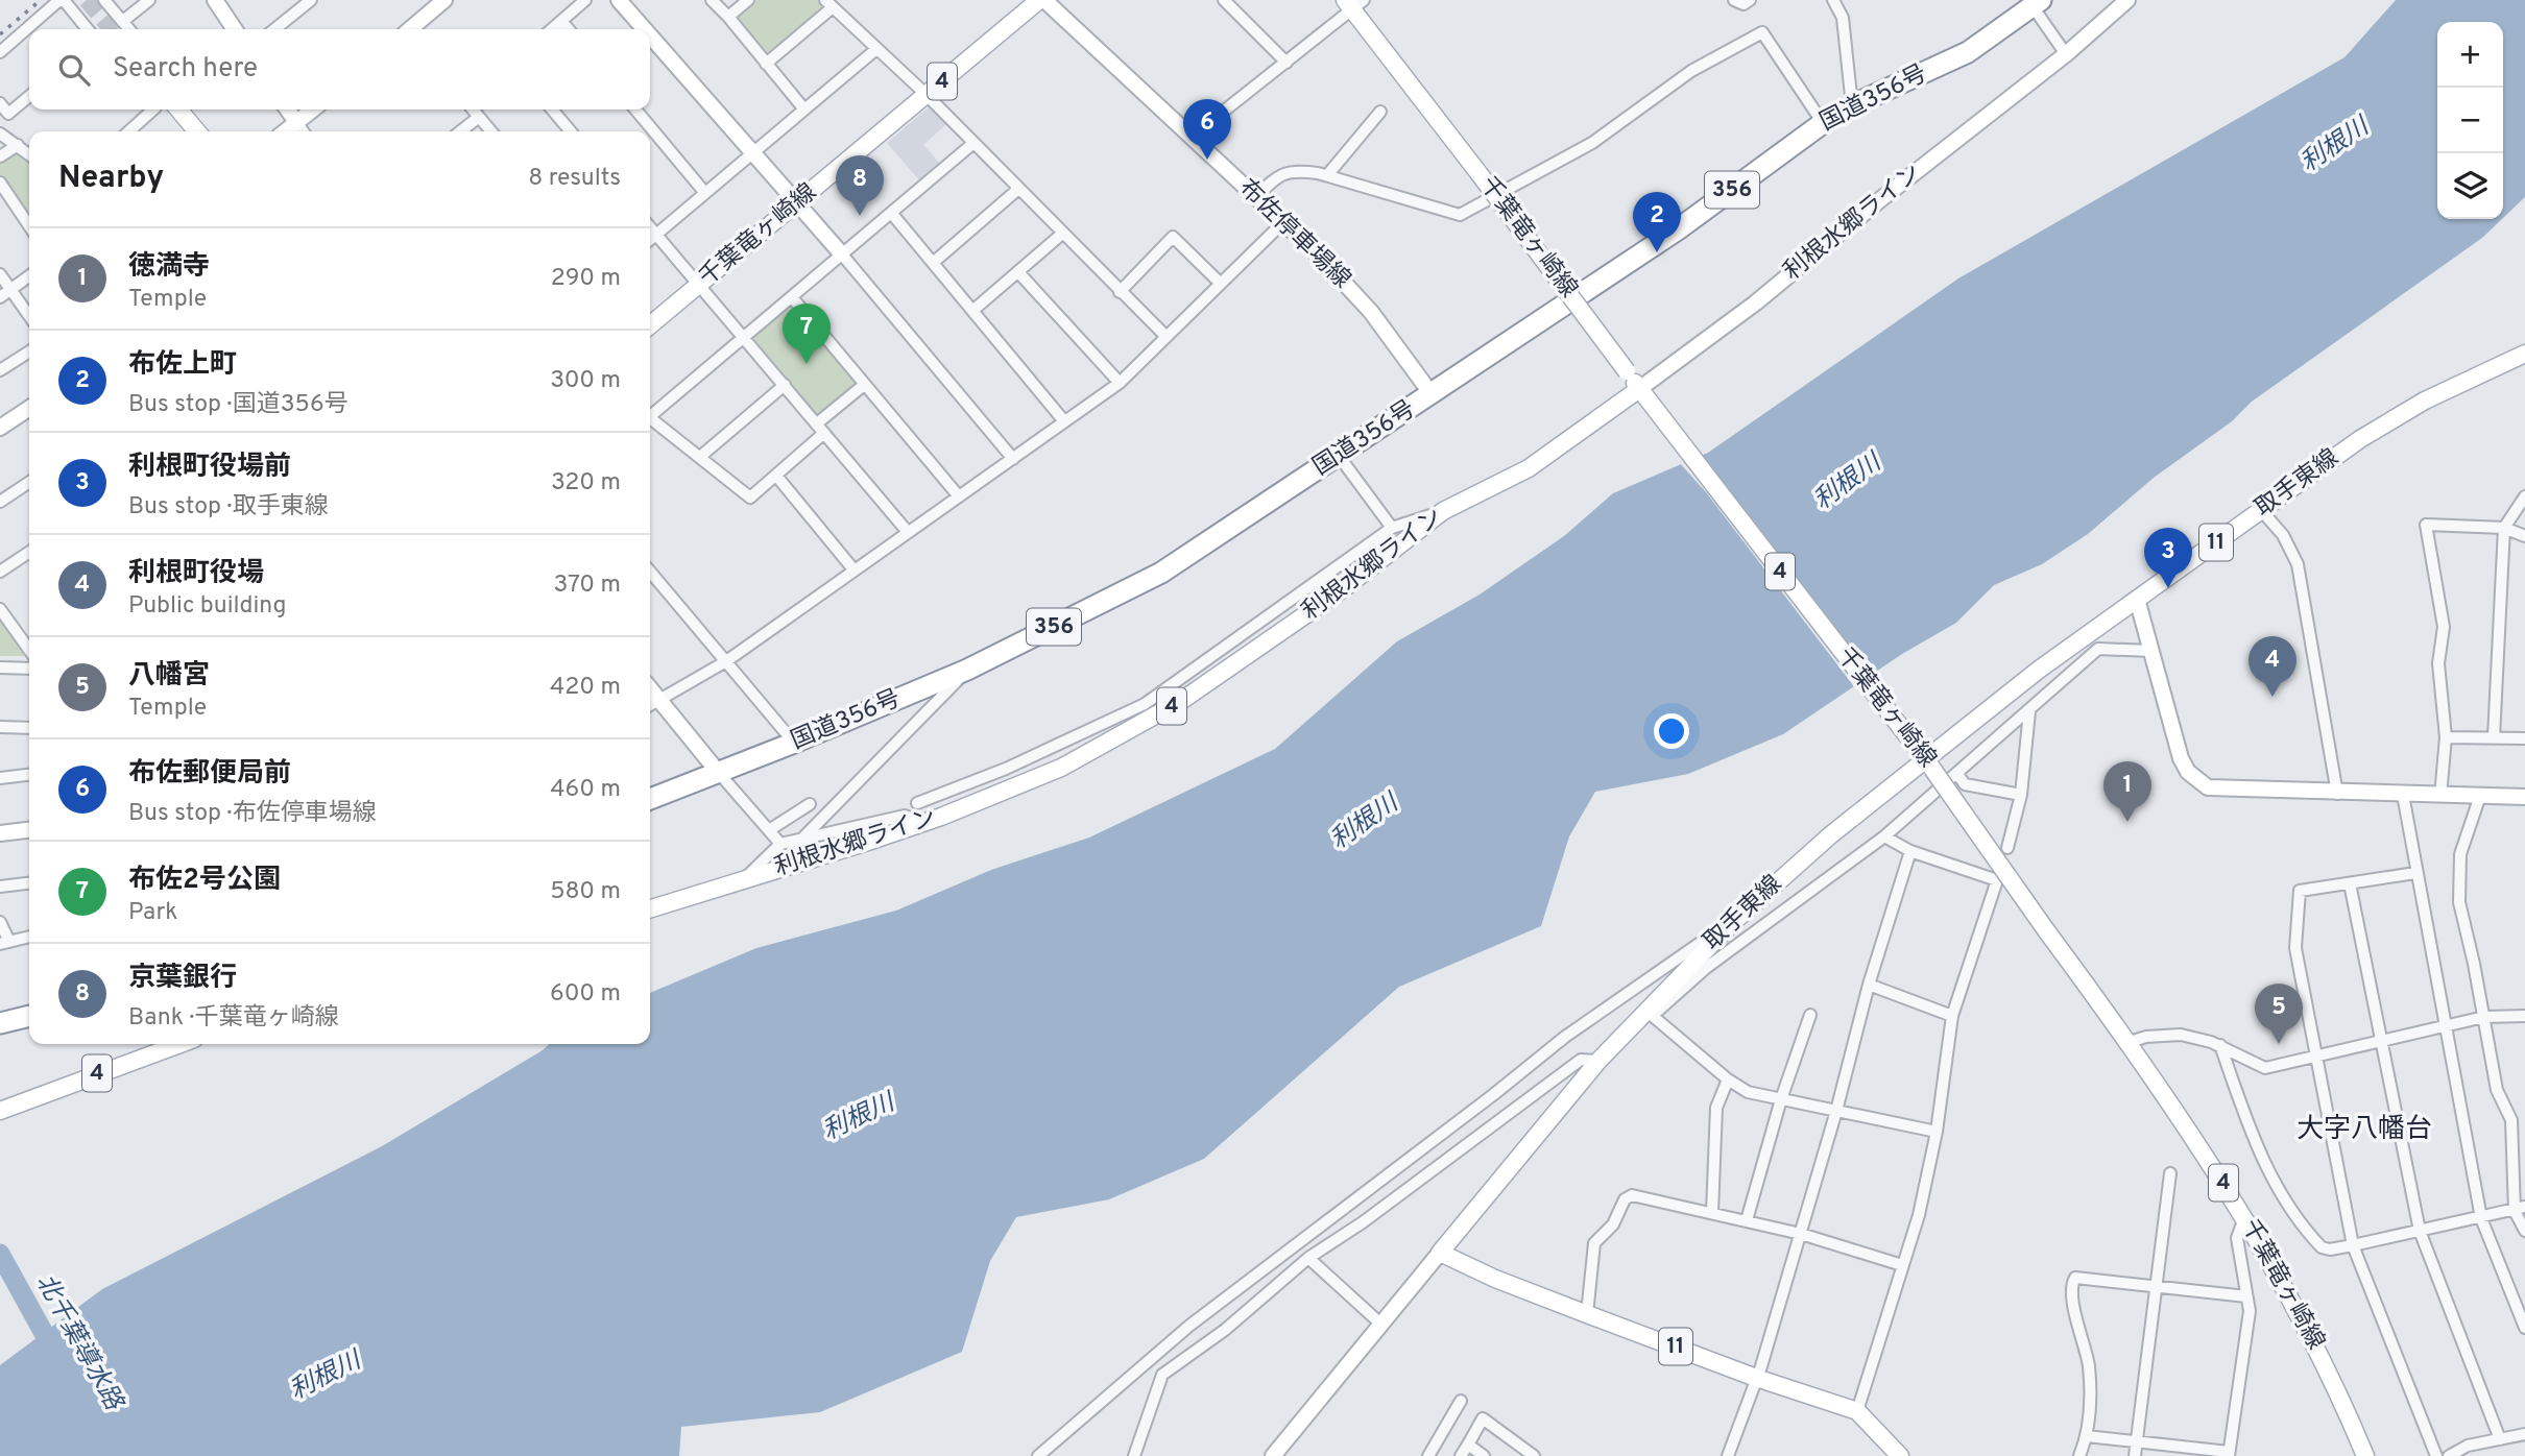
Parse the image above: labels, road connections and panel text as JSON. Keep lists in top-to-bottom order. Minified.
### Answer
{"streets":{"highway":["国道356号","356"],"main road":["4","利根水郷ライン","千葉竜ヶ崎線","取手東線","11"],"street":["布佐停車場線"]},"crossings":[["国道356号","布佐停車場線"],["利根水郷ライン","千葉竜ヶ崎線"],["布佐停車場線","千葉竜ヶ崎線"],["千葉竜ヶ崎線","取手東線"],["取手東線","11"]],"districts":["大字八幡台"],"water":["利根川","北千葉導水路"],"page":{"map_buttons":["+","−"],"search":"Search here","pins":["6","8","2","7","3","4","1","5"],"heading":["Nearby","8 results"],"list":[{"mark":"1","name":"徳満寺","note":"Temple","value":"290 m"},{"mark":"2","name":"布佐上町","note":"Bus stop · 国道356号","value":"300 m"},{"mark":"3","name":"利根町役場前","note":"Bus stop · 取手東線","value":"320 m"},{"mark":"4","name":"利根町役場","note":"Public building","value":"370 m"},{"mark":"5","name":"八幡宮","note":"Temple","value":"420 m"},{"mark":"6","name":"布佐郵便局前","note":"Bus stop · 布佐停車場線","value":"460 m"},{"mark":"7","name":"布佐2号公園","note":"Park","value":"580 m"},{"mark":"8","name":"京葉銀行","note":"Bank · 千葉竜ヶ崎線","value":"600 m"}]}}
